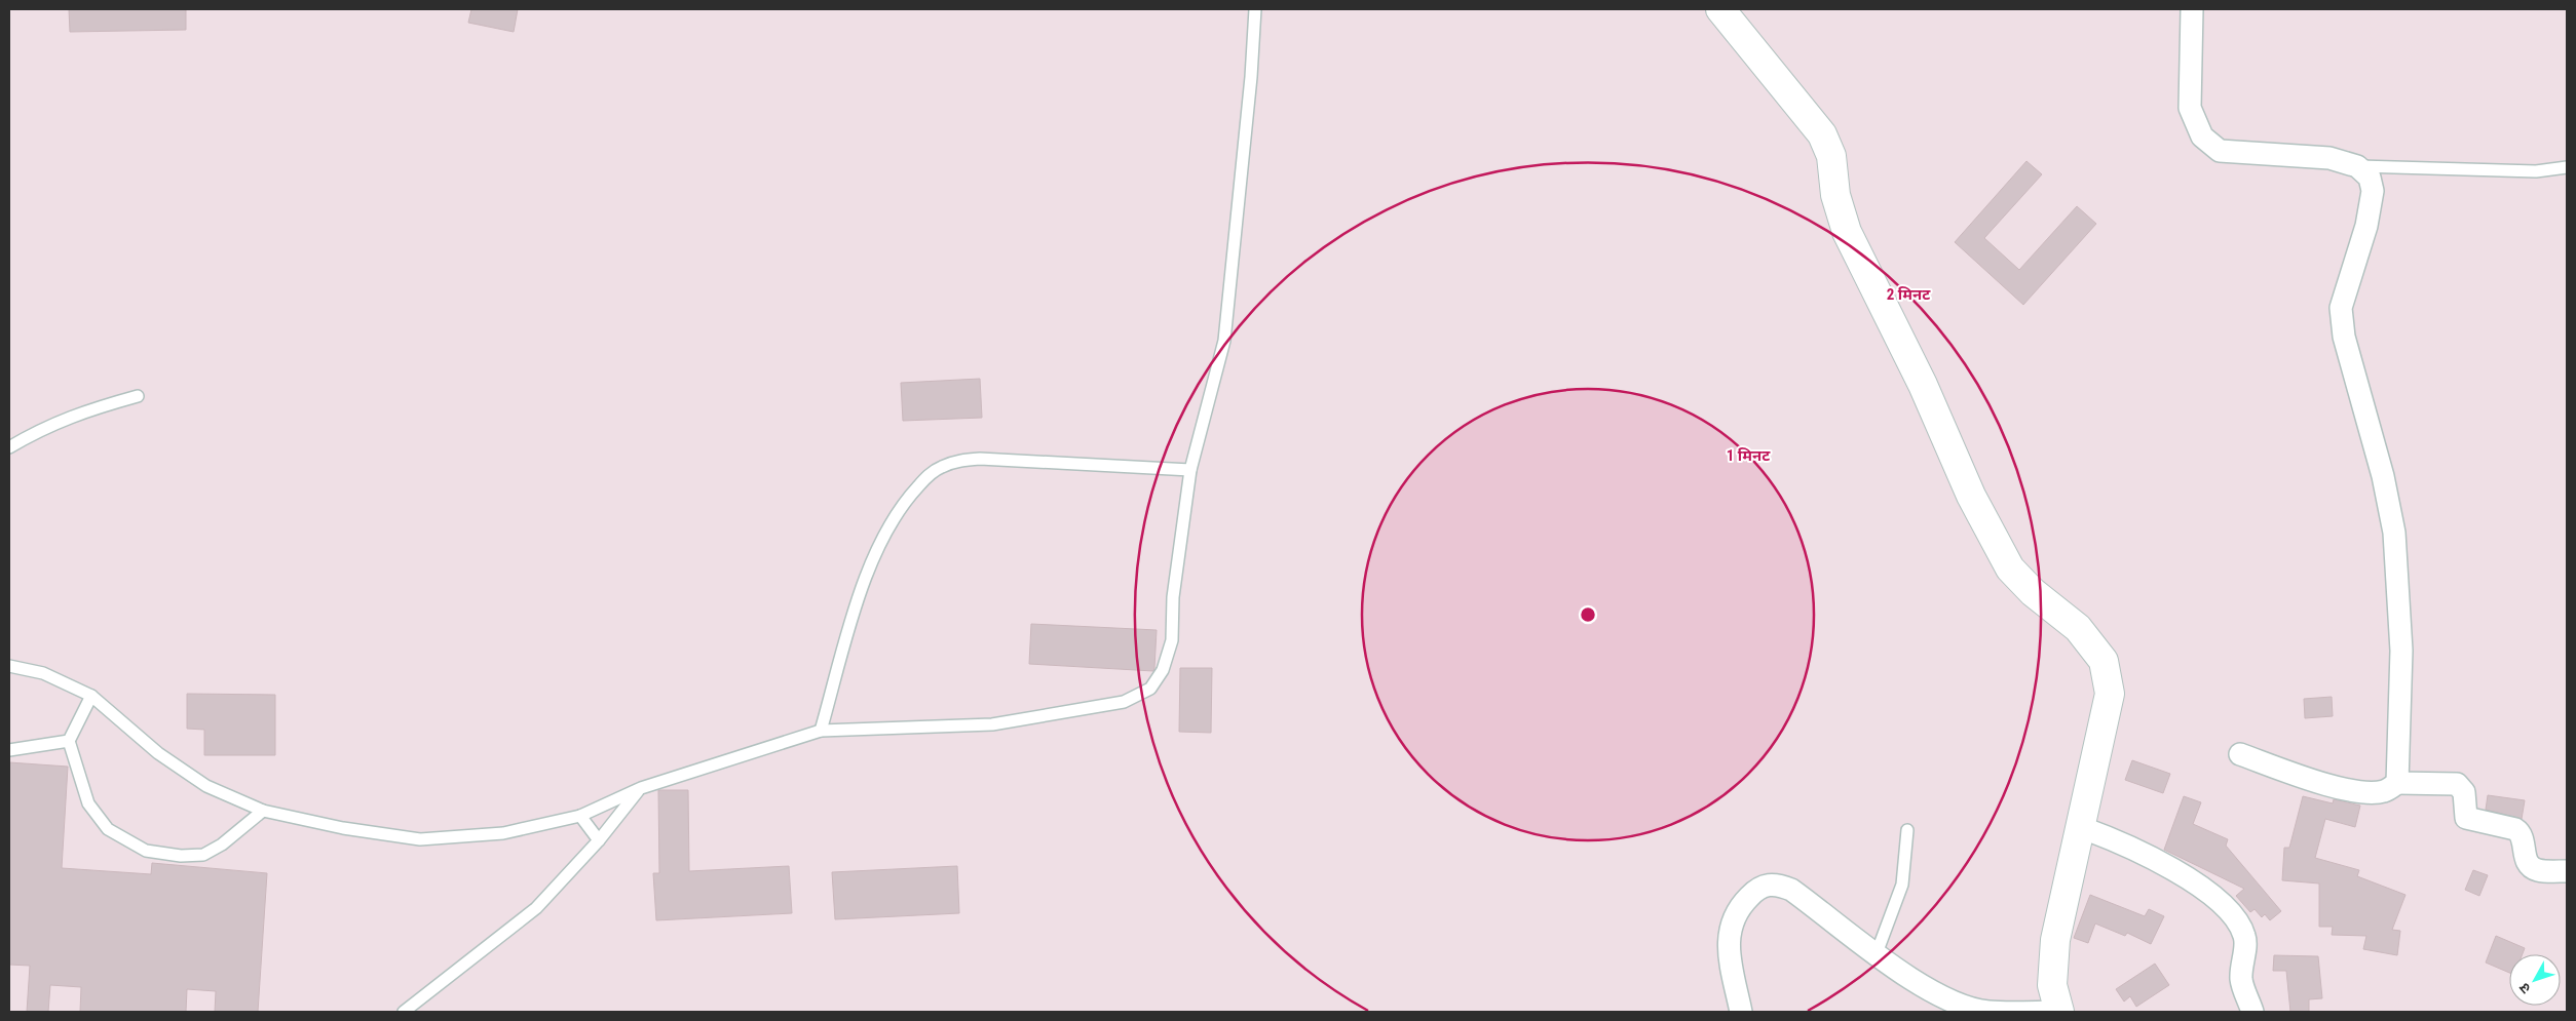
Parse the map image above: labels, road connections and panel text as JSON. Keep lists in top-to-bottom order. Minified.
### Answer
{"north":"bottom left","rings":["2 मिनट","1 मिनट"]}
